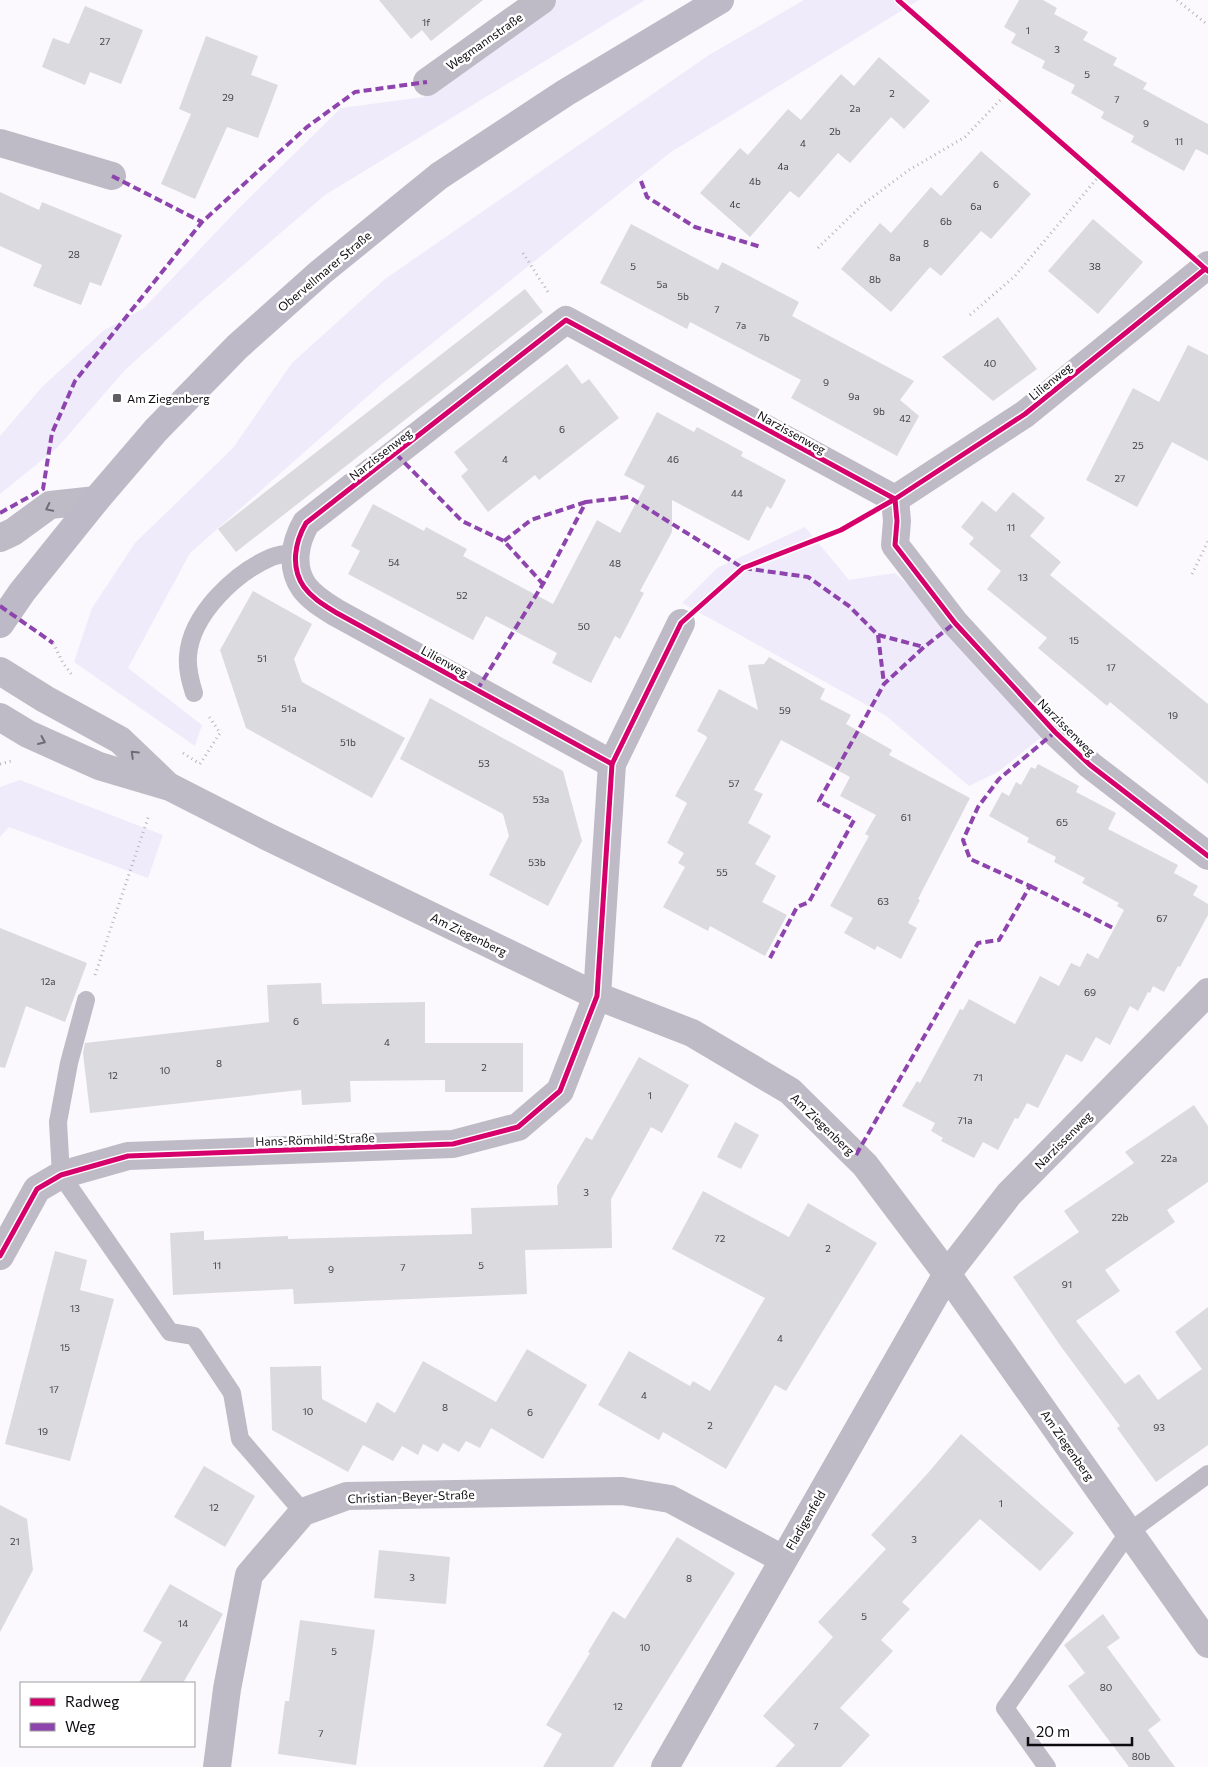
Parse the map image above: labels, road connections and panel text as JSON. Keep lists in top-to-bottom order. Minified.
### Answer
{"streets":{"main road":["Obervellmarer Straße"],"street":["Wegmannstraße","Lilienweg","Narzissenweg","Am Ziegenberg","Hans-Römhild-Straße","Christian-Beyer-Straße","Fladigenfeld"]},"crossings":[["Lilienweg","Narzissenweg"],["Narzissenweg","Am Ziegenberg"],["Narzissenweg","Fladigenfeld"],["Am Ziegenberg","Hans-Römhild-Straße"],["Am Ziegenberg","Fladigenfeld"],["Christian-Beyer-Straße","Fladigenfeld"]],"places":{"transit":["Am Ziegenberg"]},"house_numbers":["1f","1","27","3","5","2","29","7","2a","9","2b","11","4","4a","4b","6","4c","6a","6b","8","28","8a","5","38","8b","5a","5b","7","7a","7b","40","9","9a","9b","42","6","25","4","46","27","44","11","54","48","13","52","50","15","51","17","51a","59","19","51b","53","57","53a","61","65","53b","55","63","67","12a","69","6","4","8","2","10","12","71","1","71a","22a","3","22b","72","2","11","5","7","9","91","13","4","15","17","4","8","10","6","2","93","19","1","12","3","21","3","8","5","14","10","5","80","12","7","7","80b"],"legend":["Radweg","Weg"],"scale_bar":"20 m"}
